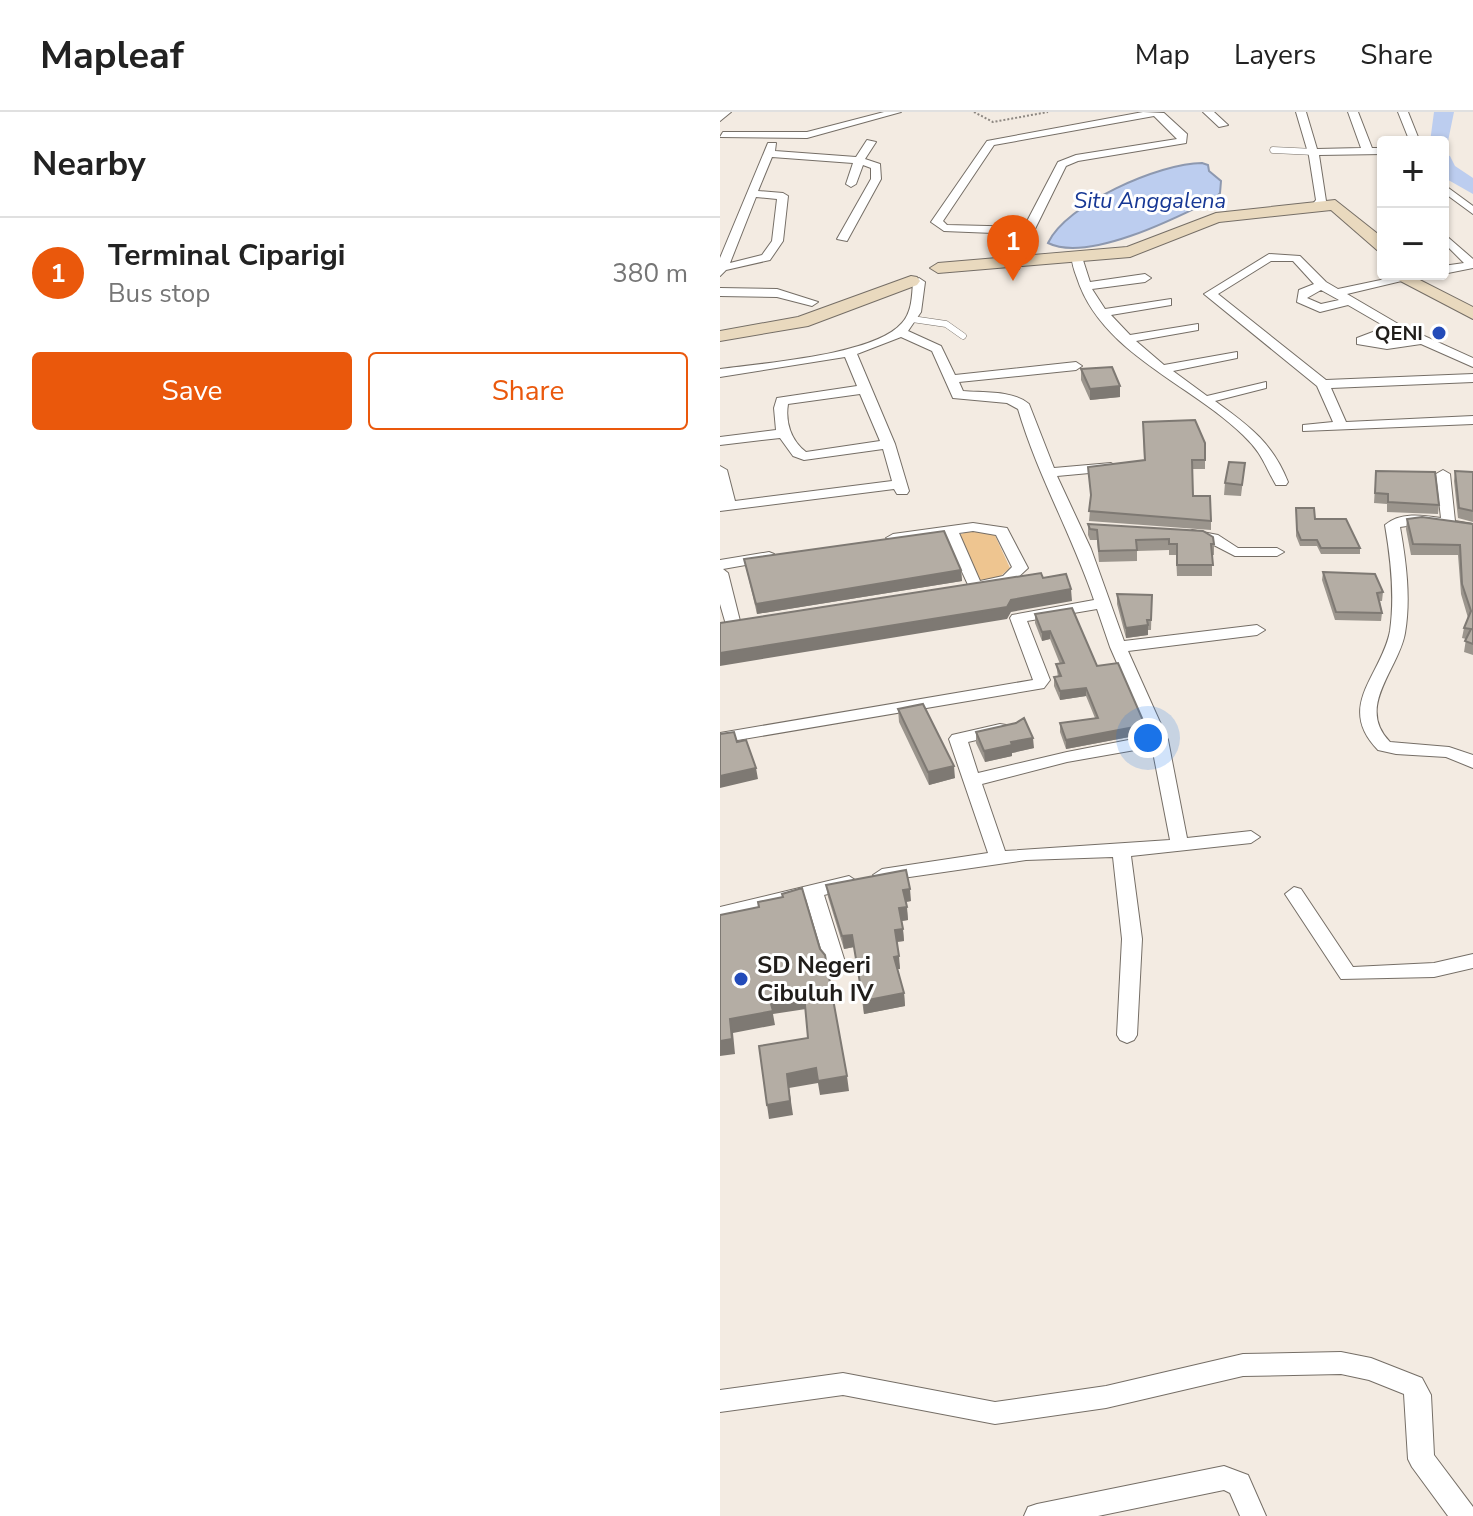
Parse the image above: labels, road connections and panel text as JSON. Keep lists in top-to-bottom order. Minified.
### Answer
{"water":["Situ Anggalena"],"places":["QENI","SD Negeri Cibuluh IV"],"page":{"header":"Mapleaf","nav":["Map","Layers","Share"],"heading":"Nearby","map_buttons":["+","−"],"pins":"1","list":[{"mark":"1","name":"Terminal Ciparigi","note":"Bus stop","value":"380 m"}],"buttons":["Save","Share"]}}
